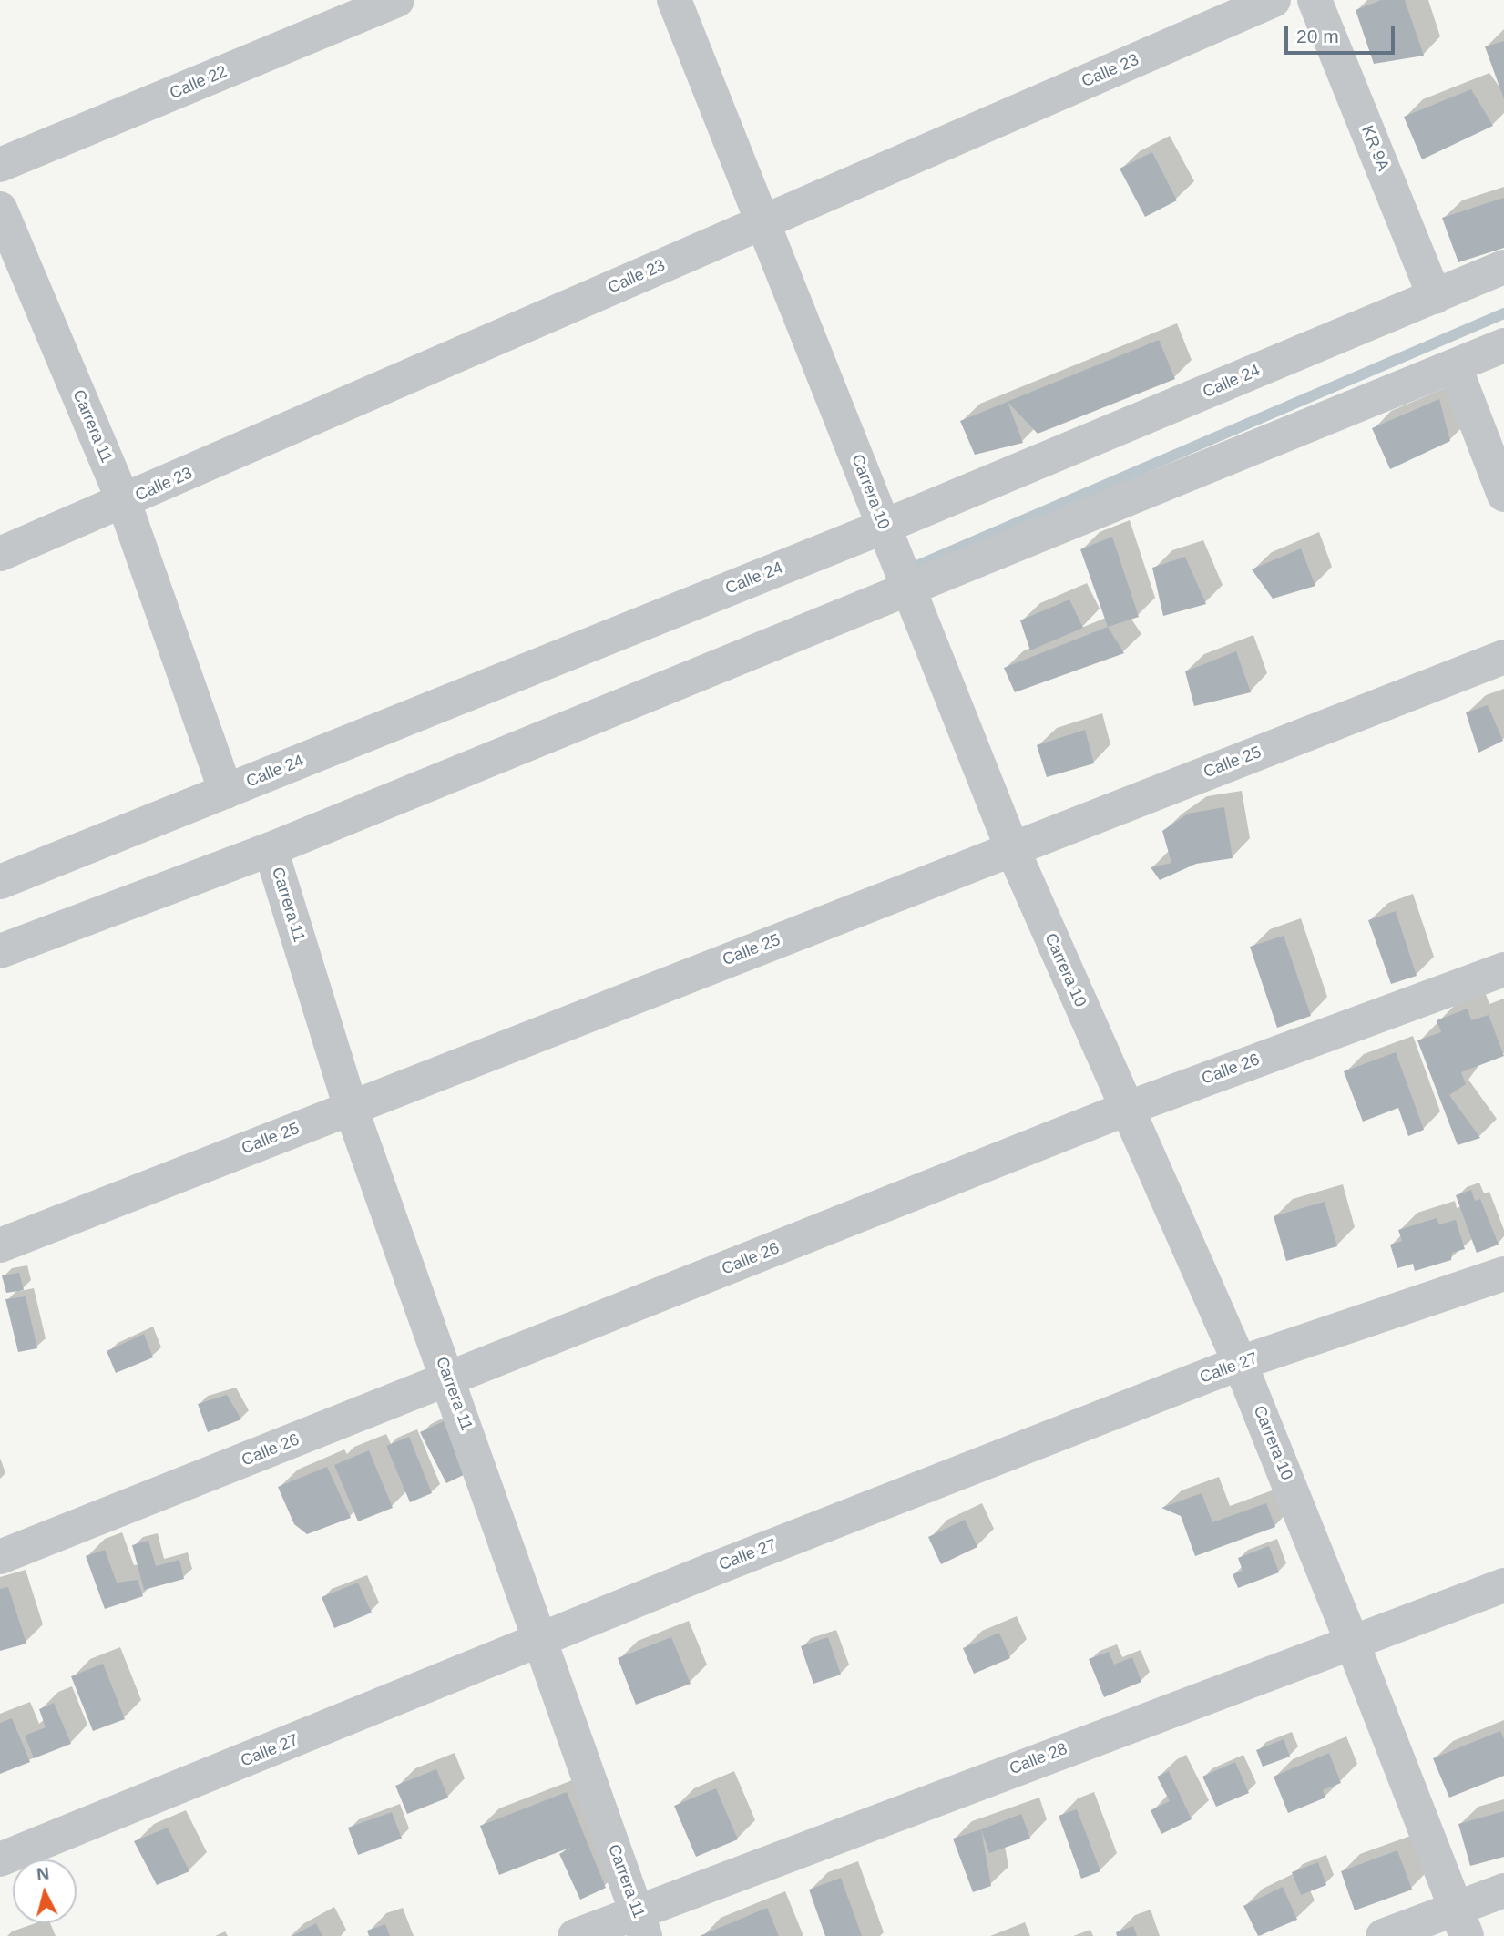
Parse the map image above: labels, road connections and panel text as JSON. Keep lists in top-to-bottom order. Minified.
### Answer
{"streets":{"street":["Calle 23","Calle 22","KR 9A","Calle 24","Carrera 11","Carrera 10","Calle 25","Calle 26","Calle 27","Calle 28"]},"crossings":[["Calle 23","Carrera 11"],["Calle 23","Carrera 10"],["KR 9A","Calle 24"],["Calle 24","Carrera 11"],["Calle 24","Carrera 10"],["Carrera 11","Calle 25"],["Carrera 11","Calle 26"],["Carrera 11","Calle 27"],["Carrera 11","Calle 28"],["Carrera 10","Calle 25"],["Carrera 10","Calle 26"],["Carrera 10","Calle 27"],["Carrera 10","Calle 28"]],"scale_bar":"20 m","north":"top"}
